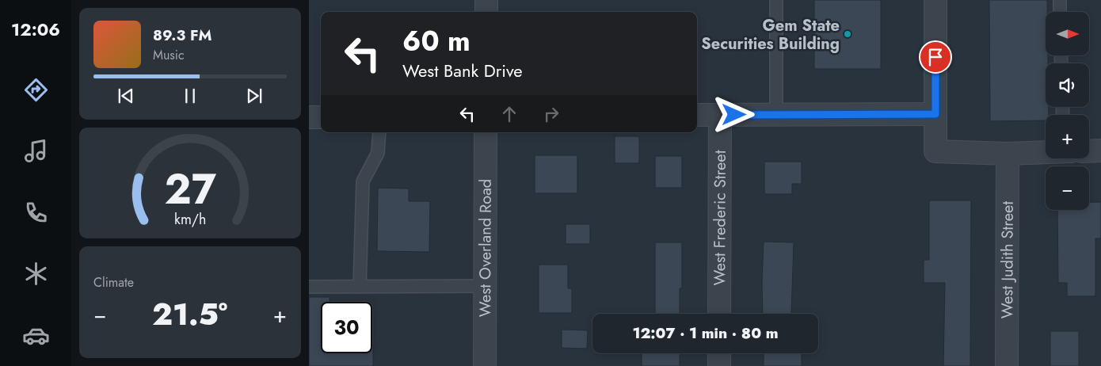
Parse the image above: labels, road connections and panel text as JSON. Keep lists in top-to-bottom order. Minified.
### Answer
{"streets":{"street":["West Frederic Street","West Overland Road","West Judith Street"]},"places":["Gem State Securities Building"],"north":"right","page":{"tabs":"12:06","map_buttons":["+","−"],"turn":["60 m","West Bank Drive"],"song":["89.3 FM","Music"],"tile":"Climate","heat":["−","21.5°","+"],"limit":"30","trip":"12:07 · 1 min · 80 m","gauge":["27","km/h"]}}
